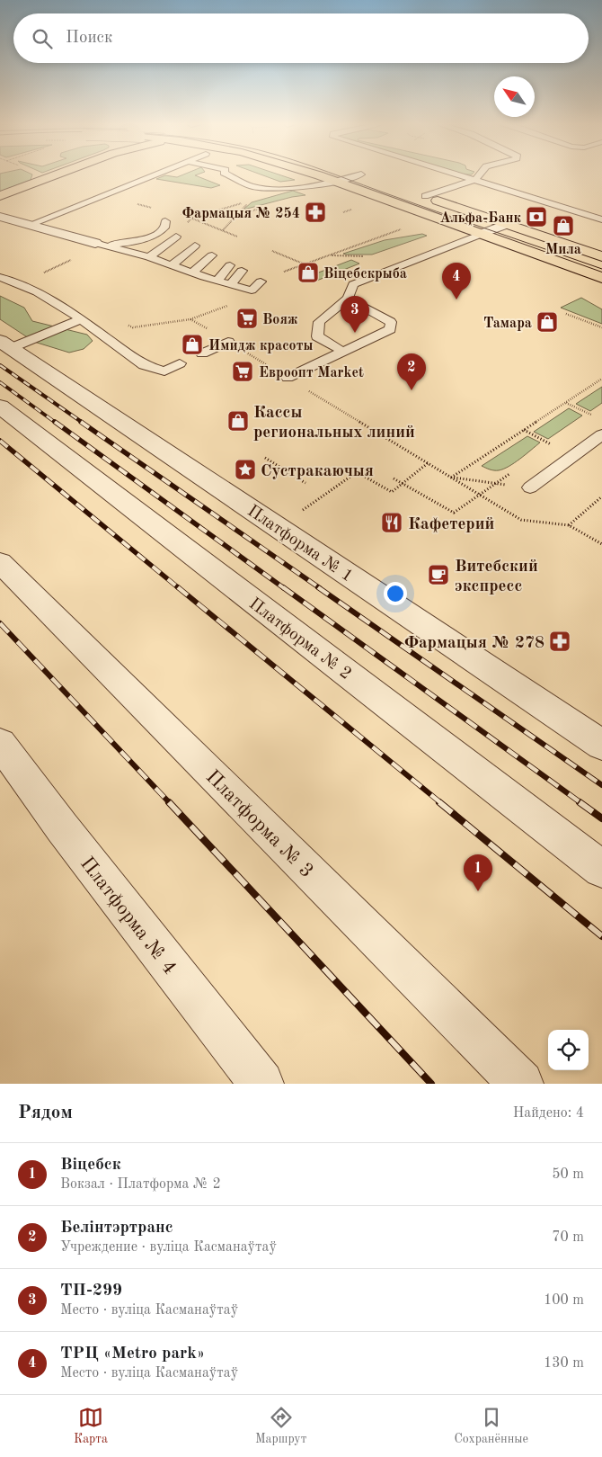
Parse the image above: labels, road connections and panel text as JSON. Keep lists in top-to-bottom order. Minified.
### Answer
{"streets":{"street":["Платформа № 1","Платформа № 2","Платформа № 3","Платформа № 4"]},"places":{"pharmacy":["Фармацыя № 254","Фармацыя № 278"],"bank":["Альфа-Банк"],"shop":["Мила","Віцебскрыба","Тамара","Имидж красоты","Кассы региональных линий"],"supermarket":["Вояж","Евроопт Market"],"place":["Сустракаючыя"],"restaurant":["Кафетерий"],"cafe":["Витебский экспресс"]},"north":"top left","page":{"search":"Поиск","pins":["4","3","2","1"],"heading":["Рядом","Найдено: 4"],"list":[{"mark":"1","name":"Віцебск","note":"Вокзал · Платформа № 2","value":"50 m"},{"mark":"2","name":"Белінтэртранс","note":"Учреждение · вуліца Касманаўтаў","value":"70 m"},{"mark":"3","name":"ТП-299","note":"Место · вуліца Касманаўтаў","value":"100 m"},{"mark":"4","name":"ТРЦ «Metro park»","note":"Место · вуліца Касманаўтаў","value":"130 m"}],"nav":["Карта","Маршрут","Сохранённые"]}}
